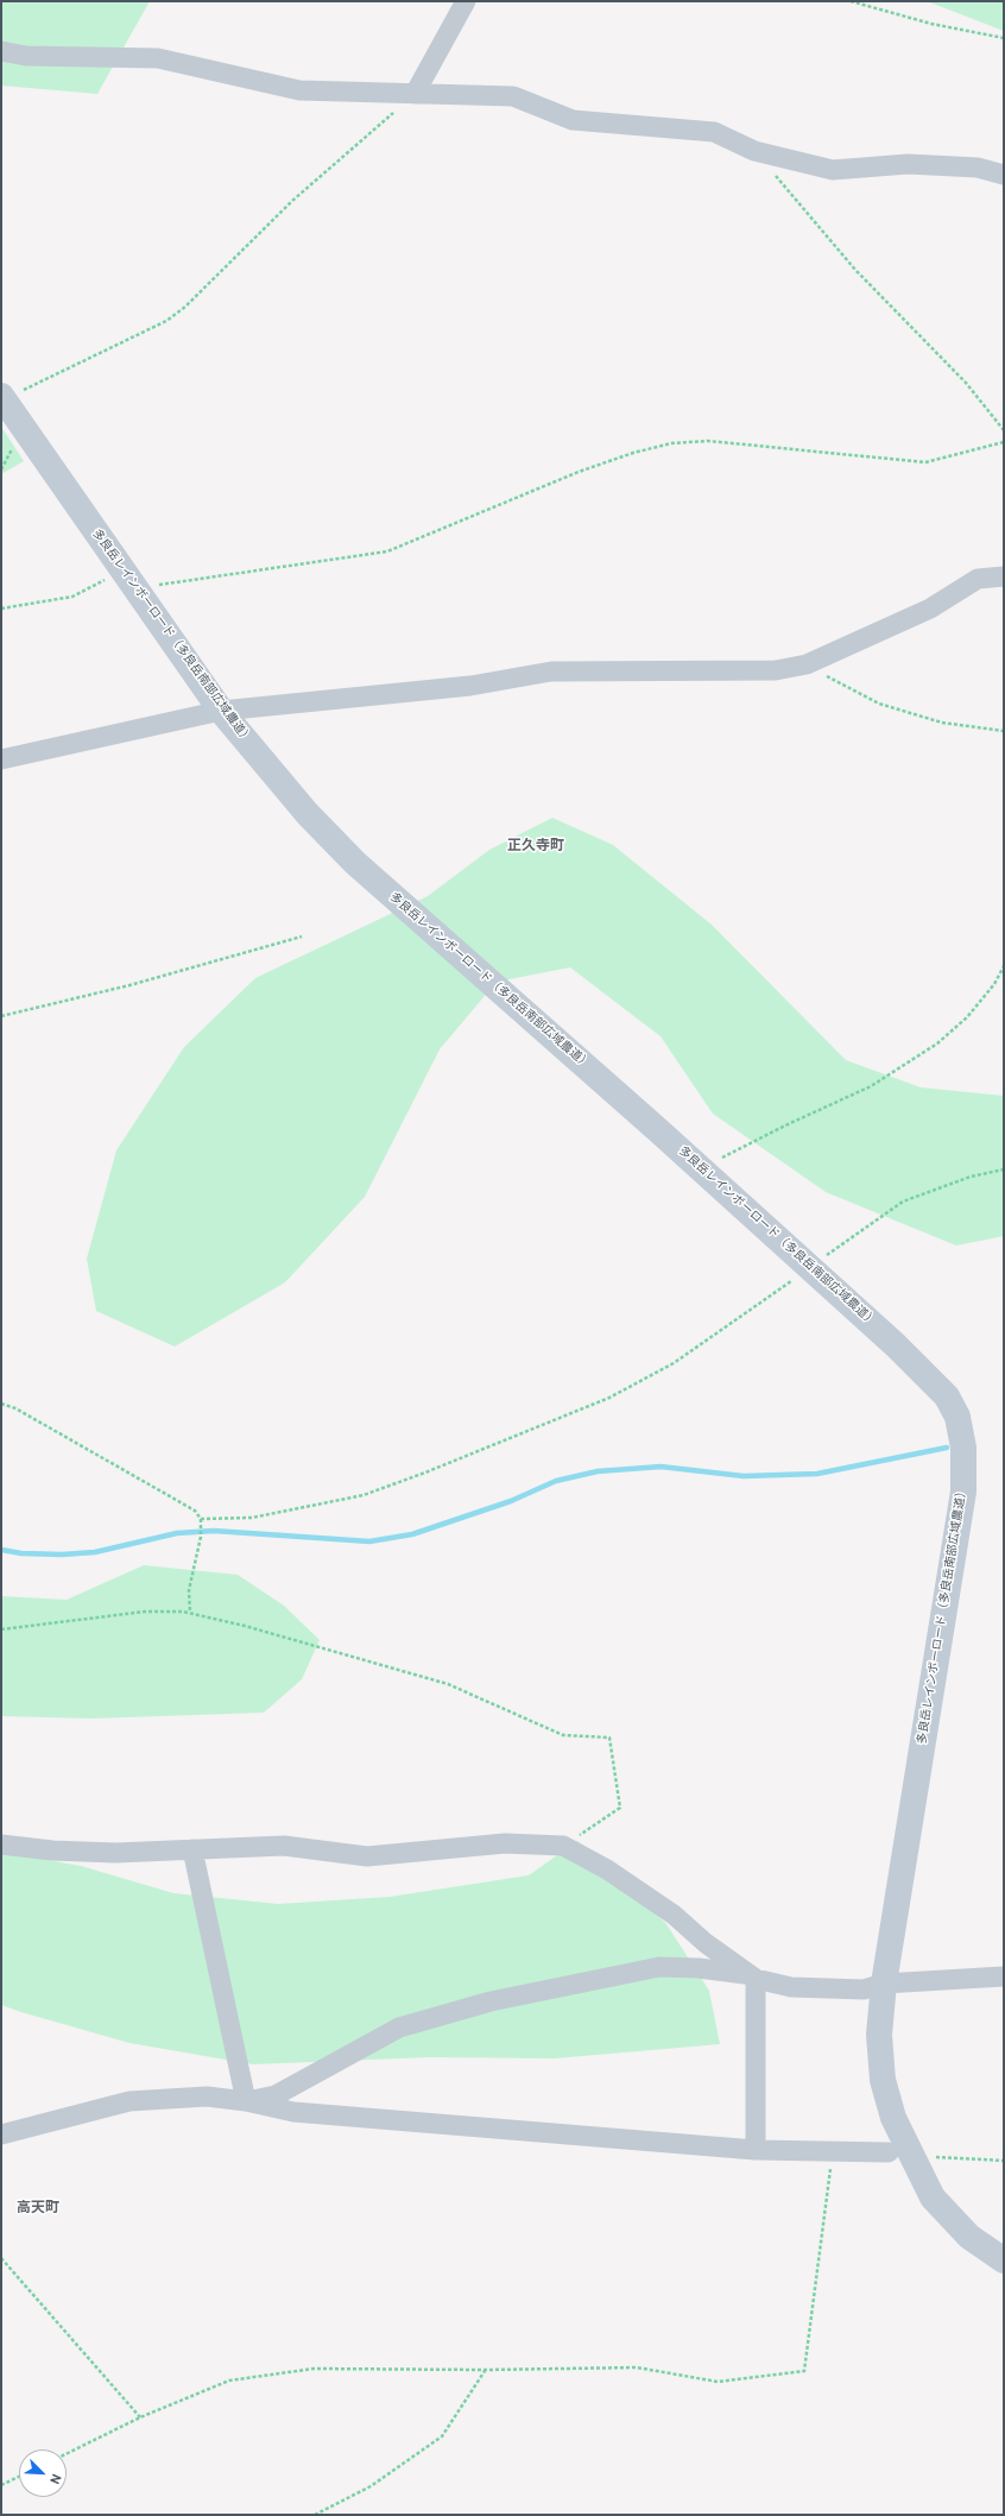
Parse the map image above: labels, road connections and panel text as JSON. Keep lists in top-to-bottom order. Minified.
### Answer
{"streets":{"street":["多良岳レインボーロード（多良岳南部広域農道）"]},"districts":["正久寺町","高天町"],"north":"bottom right"}
